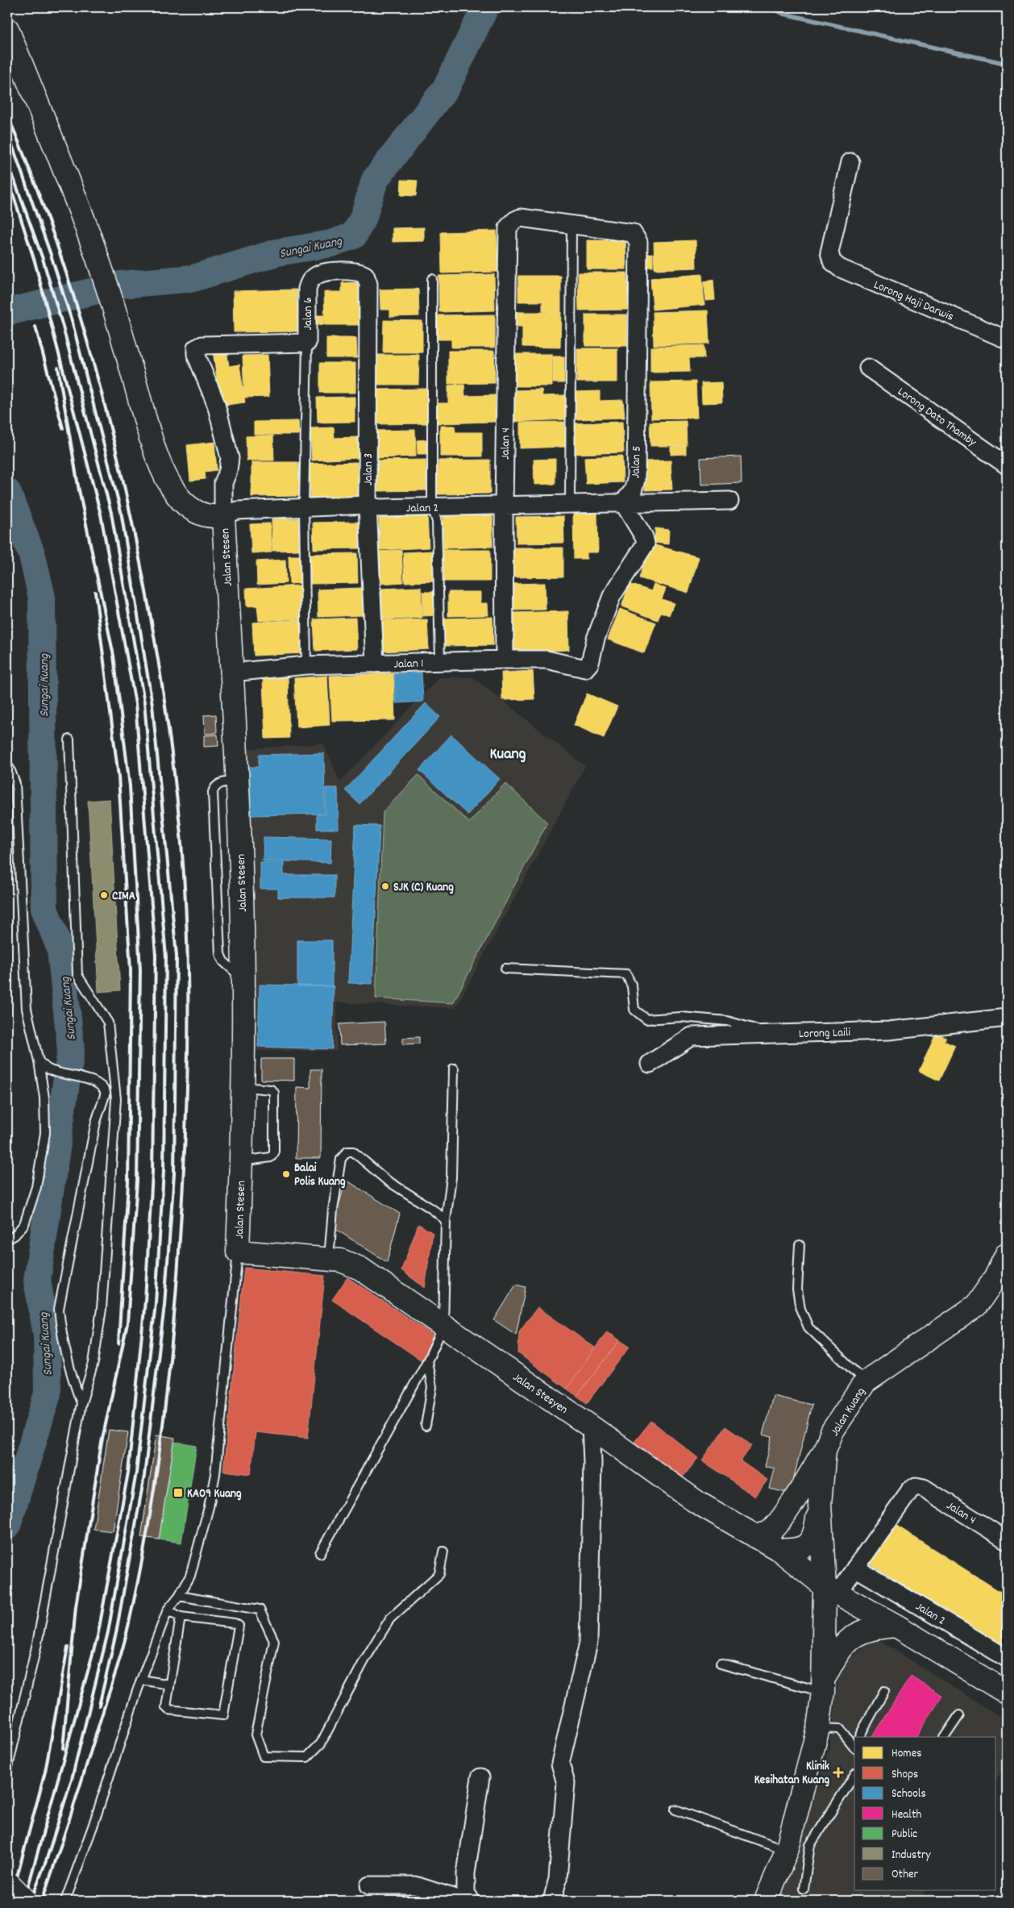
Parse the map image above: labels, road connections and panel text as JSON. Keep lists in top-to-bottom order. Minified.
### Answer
{"streets":{"main road":["Jalan Stesen","Jalan Stesyen","Jalan Kuang"],"street":["Lorong Haji Darwis","Jalan 6","Lorong Dato Thamby","Jalan 4","Jalan 5","Jalan 3","Jalan 2","Jalan 1","Lorong Laili"]},"crossings":[["Jalan 6","Jalan 3"],["Jalan 6","Jalan 2"],["Jalan 6","Jalan Stesen"],["Jalan 4","Jalan 5"],["Jalan 4","Jalan 2"],["Jalan 4","Jalan 1"],["Jalan 5","Jalan 2"],["Jalan 5","Jalan 1"],["Jalan 3","Jalan 2"],["Jalan 3","Jalan 1"],["Jalan 2","Jalan Stesen"],["Jalan 2","Jalan 1"],["Jalan Stesen","Jalan 1"],["Jalan Stesen","Jalan Stesyen"],["Jalan Stesyen","Jalan Kuang"]],"districts":["Kuang"],"water":["Sungai Kuang"],"places":{"other":["SJK (C) Kuang","CIMA","Balai Polis Kuang"],"transit":["KA09 Kuang"],"health":["Klinik Kesihatan Kuang"]},"legend":["Homes","Shops","Schools","Health","Public","Industry","Other"]}
